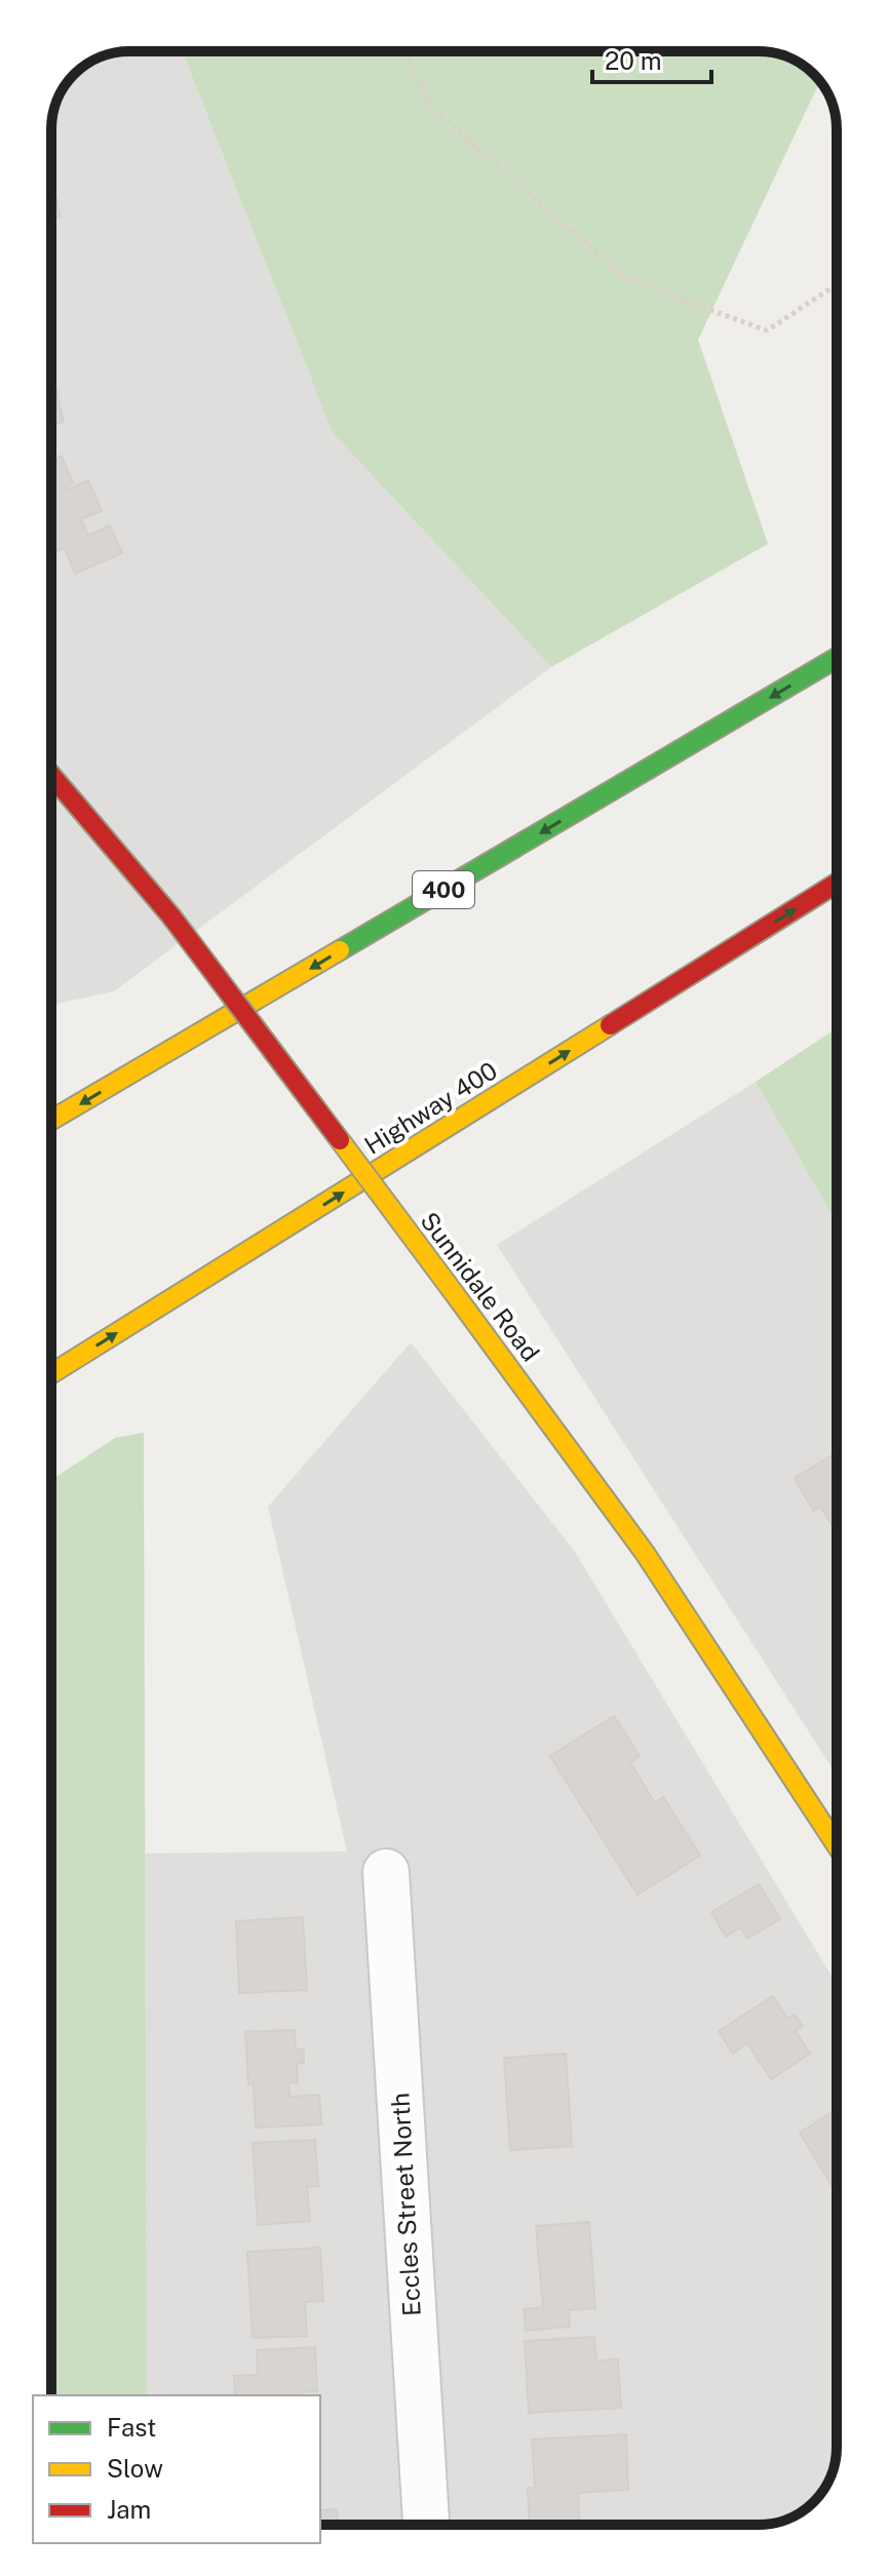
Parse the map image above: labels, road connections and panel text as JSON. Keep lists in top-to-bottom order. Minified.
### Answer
{"streets":{"main road":["400","Highway 400","Sunnidale Road"],"street":["Eccles Street North"]},"one_way":["Highway 400"],"legend":["Fast","Slow","Jam"],"scale_bar":"20 m"}
